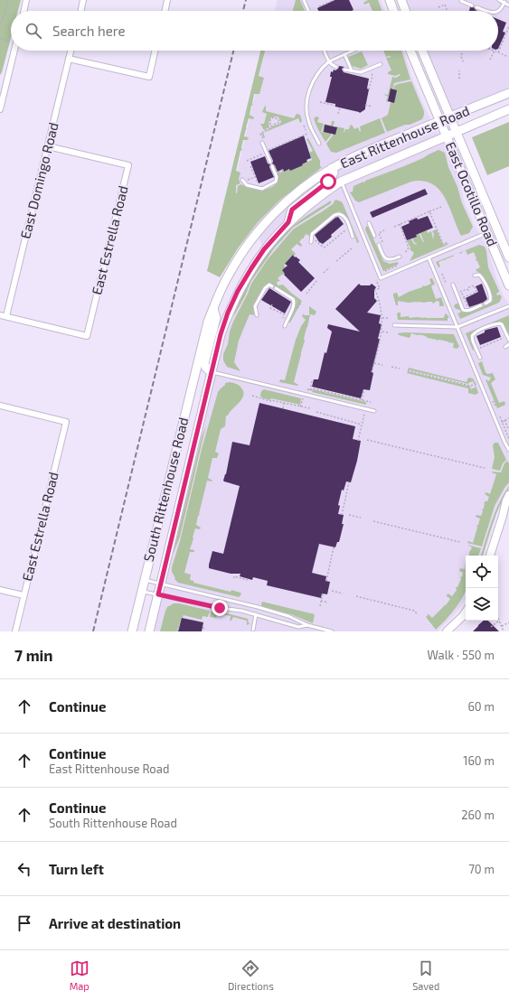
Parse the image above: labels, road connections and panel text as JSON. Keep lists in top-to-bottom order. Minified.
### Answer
{"streets":{"main road":["East Rittenhouse Road","East Ocotillo Road","South Rittenhouse Road"],"street":["East Domingo Road","East Estrella Road"]},"crossings":[["East Rittenhouse Road","East Ocotillo Road"],["East Rittenhouse Road","South Rittenhouse Road"],["East Domingo Road","East Estrella Road"]],"page":{"search":"Search here","heading":["7 min","Walk · 550 m"],"list":[["Continue","60 m"],["Continue","East Rittenhouse Road","160 m"],["Continue","South Rittenhouse Road","260 m"],["Turn left","70 m"],"Arrive at destination"],"nav":["Map","Directions","Saved"]}}
